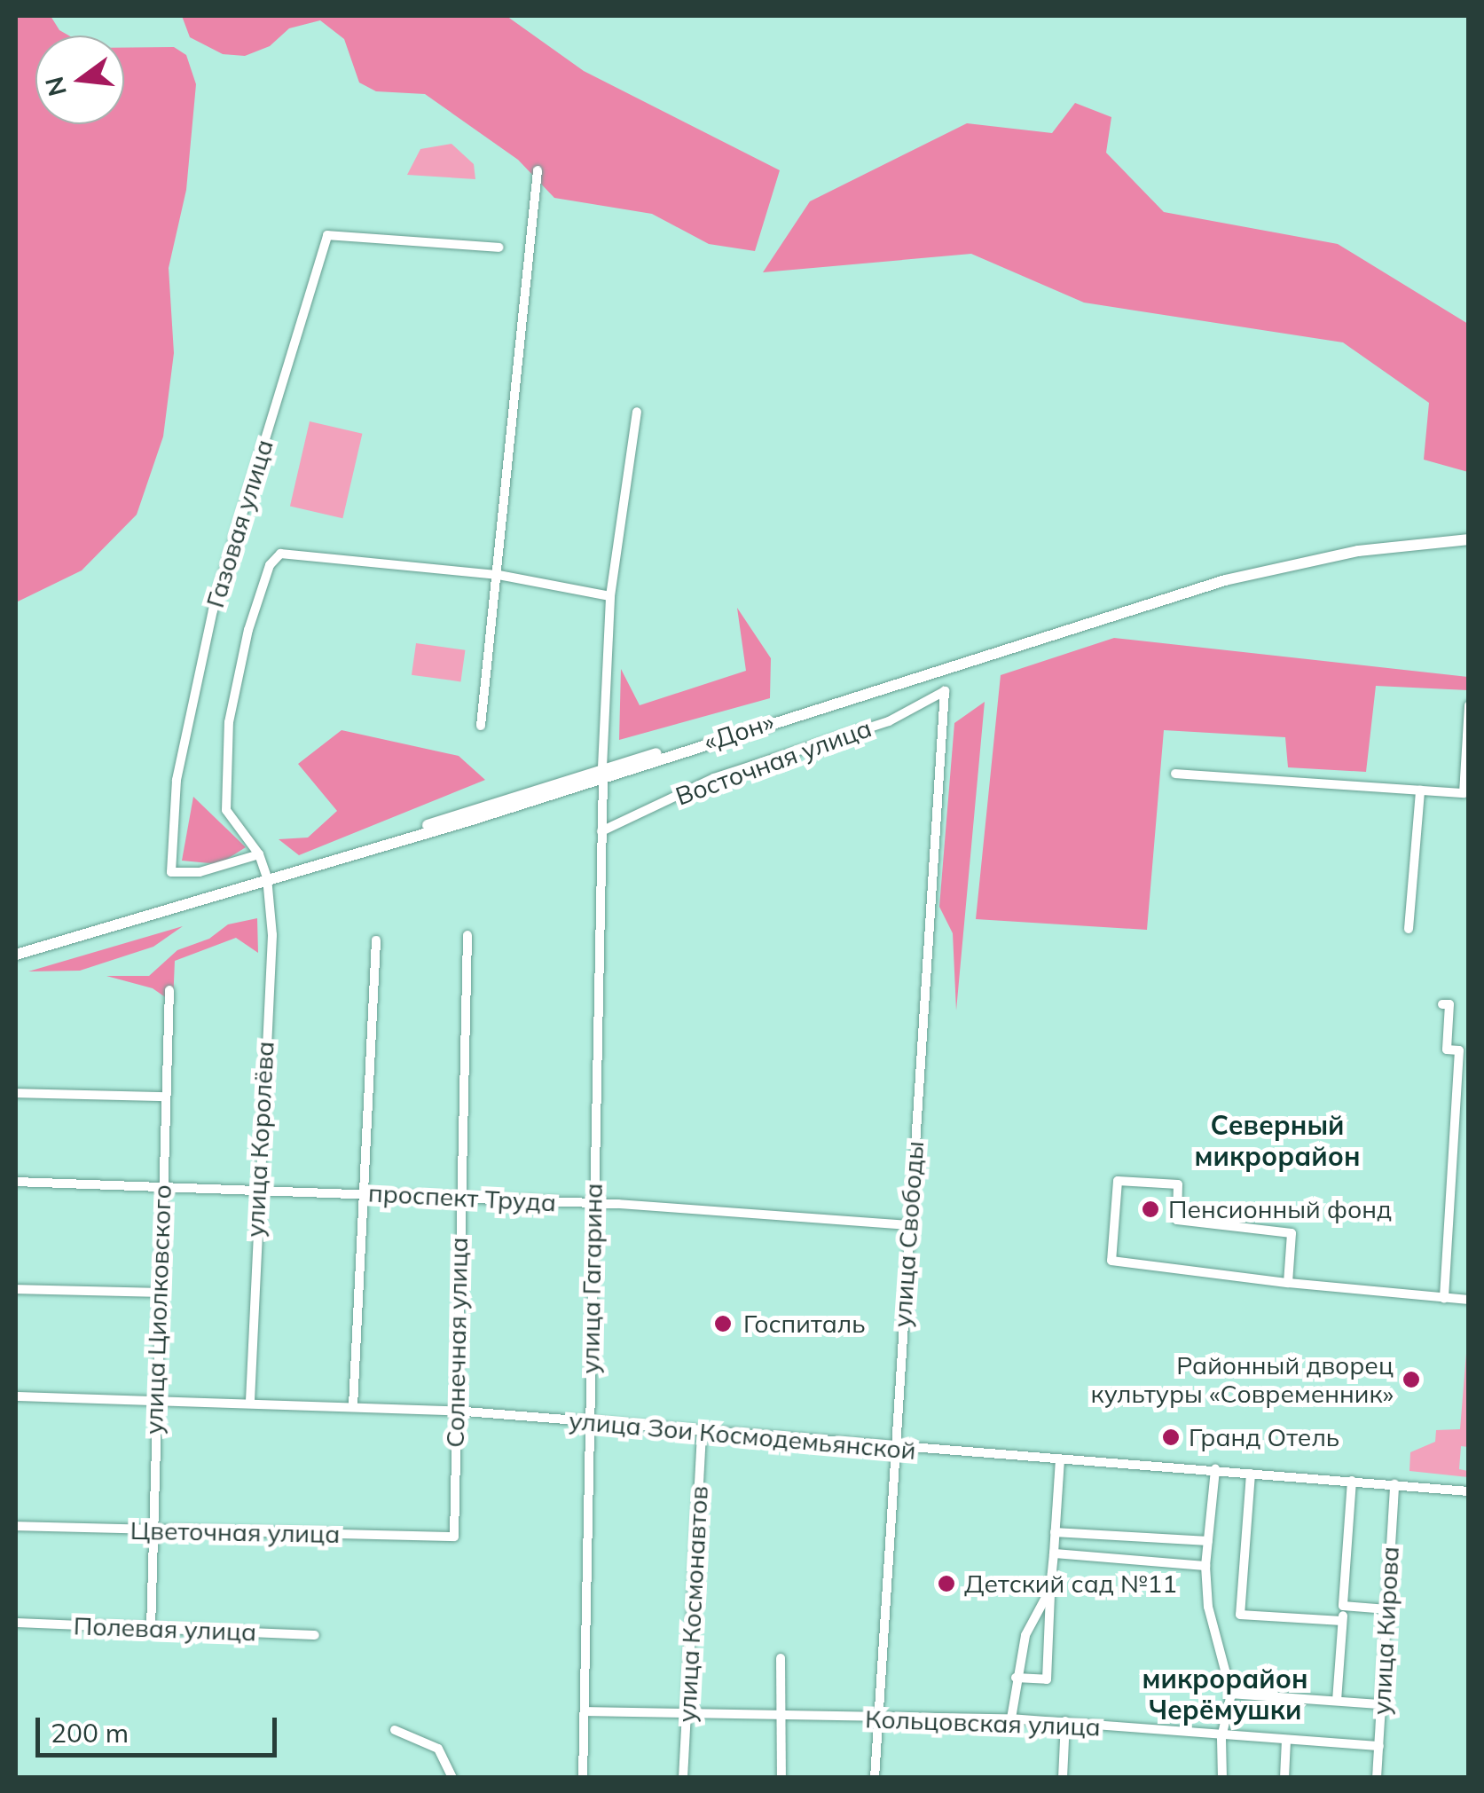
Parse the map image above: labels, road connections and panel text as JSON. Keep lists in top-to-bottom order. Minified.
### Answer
{"streets":{"main road":["«Дон»"],"street":["Газовая улица","Восточная улица","улица Королёва","проспект Труда","улица Свободы","улица Гагарина","улица Циолковского","Солнечная улица","улица Зои Космодемьянской","Цветочная улица","улица Космонавтов","Полевая улица","улица Кирова","Кольцовская улица"]},"crossings":[["«Дон»","улица Королёва"],["«Дон»","улица Гагарина"],["Восточная улица","улица Свободы"],["Восточная улица","улица Гагарина"],["улица Королёва","проспект Труда"],["улица Королёва","улица Зои Космодемьянской"],["проспект Труда","улица Свободы"],["проспект Труда","улица Гагарина"],["проспект Труда","улица Циолковского"],["проспект Труда","Солнечная улица"],["улица Свободы","улица Зои Космодемьянской"],["улица Свободы","Кольцовская улица"],["улица Гагарина","улица Зои Космодемьянской"],["улица Гагарина","Кольцовская улица"],["улица Циолковского","улица Зои Космодемьянской"],["улица Циолковского","Цветочная улица"],["улица Циолковского","Полевая улица"],["Солнечная улица","улица Зои Космодемьянской"],["Солнечная улица","Цветочная улица"],["улица Зои Космодемьянской","улица Космонавтов"],["улица Зои Космодемьянской","улица Кирова"],["улица Космонавтов","Кольцовская улица"],["улица Кирова","Кольцовская улица"]],"districts":["Северный микрорайон","микрорайон Черёмушки"],"places":["Пенсионный фонд","Госпиталь","Районный дворец культуры «Современник»","Гранд Отель","Детский сад №11"],"scale_bar":"200 m","north":"left"}
